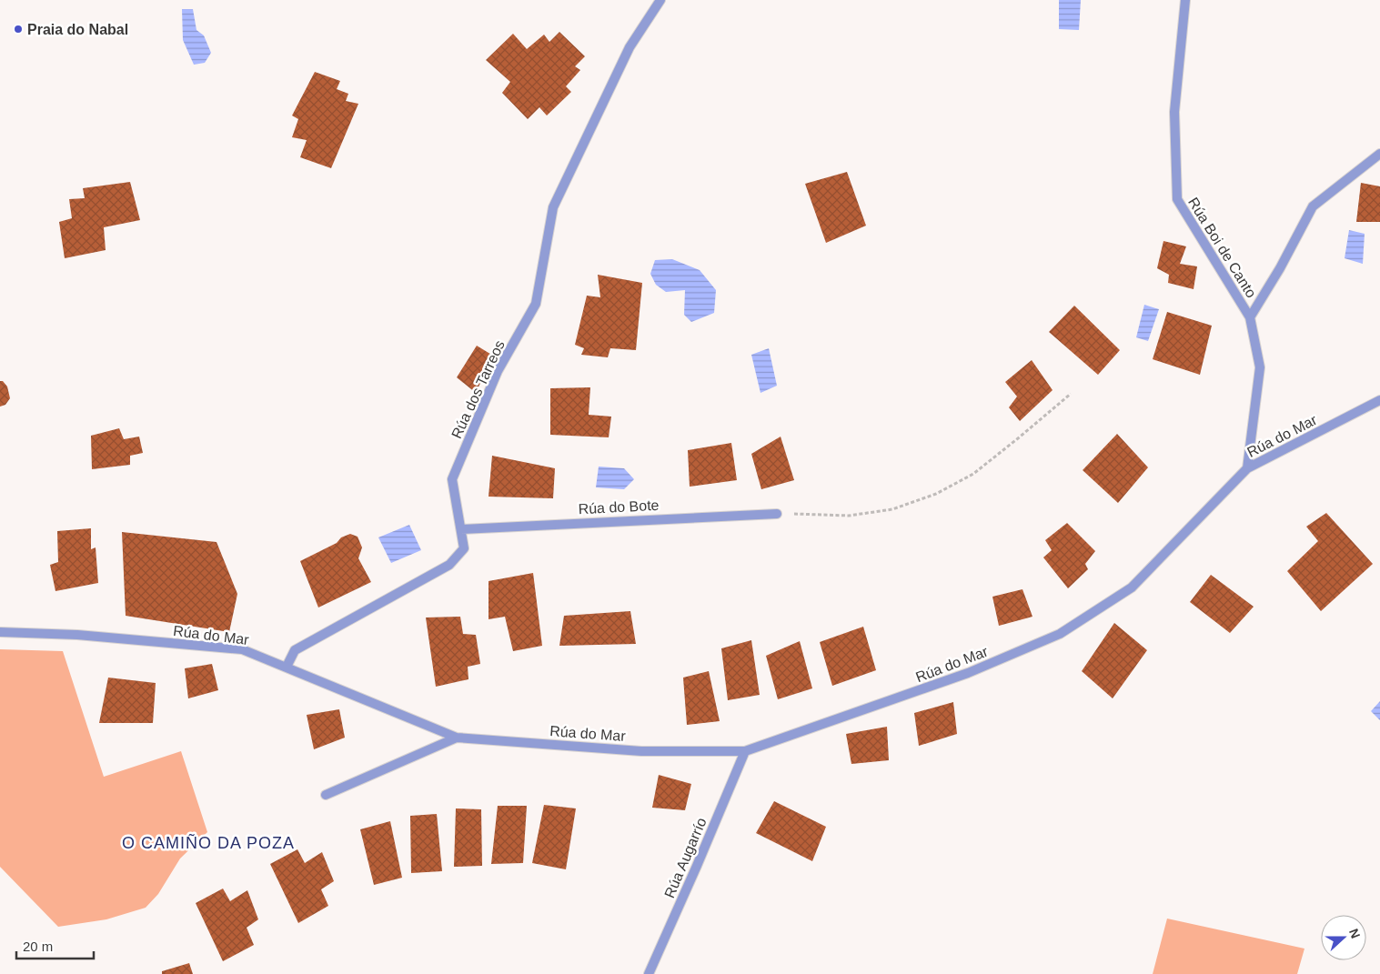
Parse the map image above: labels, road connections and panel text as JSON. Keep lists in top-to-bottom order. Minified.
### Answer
{"streets":{"street":["Rúa Boi de Canto","Rúa dos Tarreos","Rúa do Mar","Rúa do Bote","Rúa Augarrío"]},"crossings":[["Rúa dos Tarreos","Rúa do Mar"],["Rúa dos Tarreos","Rúa do Bote"],["Rúa do Mar","Rúa Augarrío"]],"districts":["O CAMIÑO DA POZA"],"places":["Praia do Nabal"],"scale_bar":"20 m","north":"right"}
